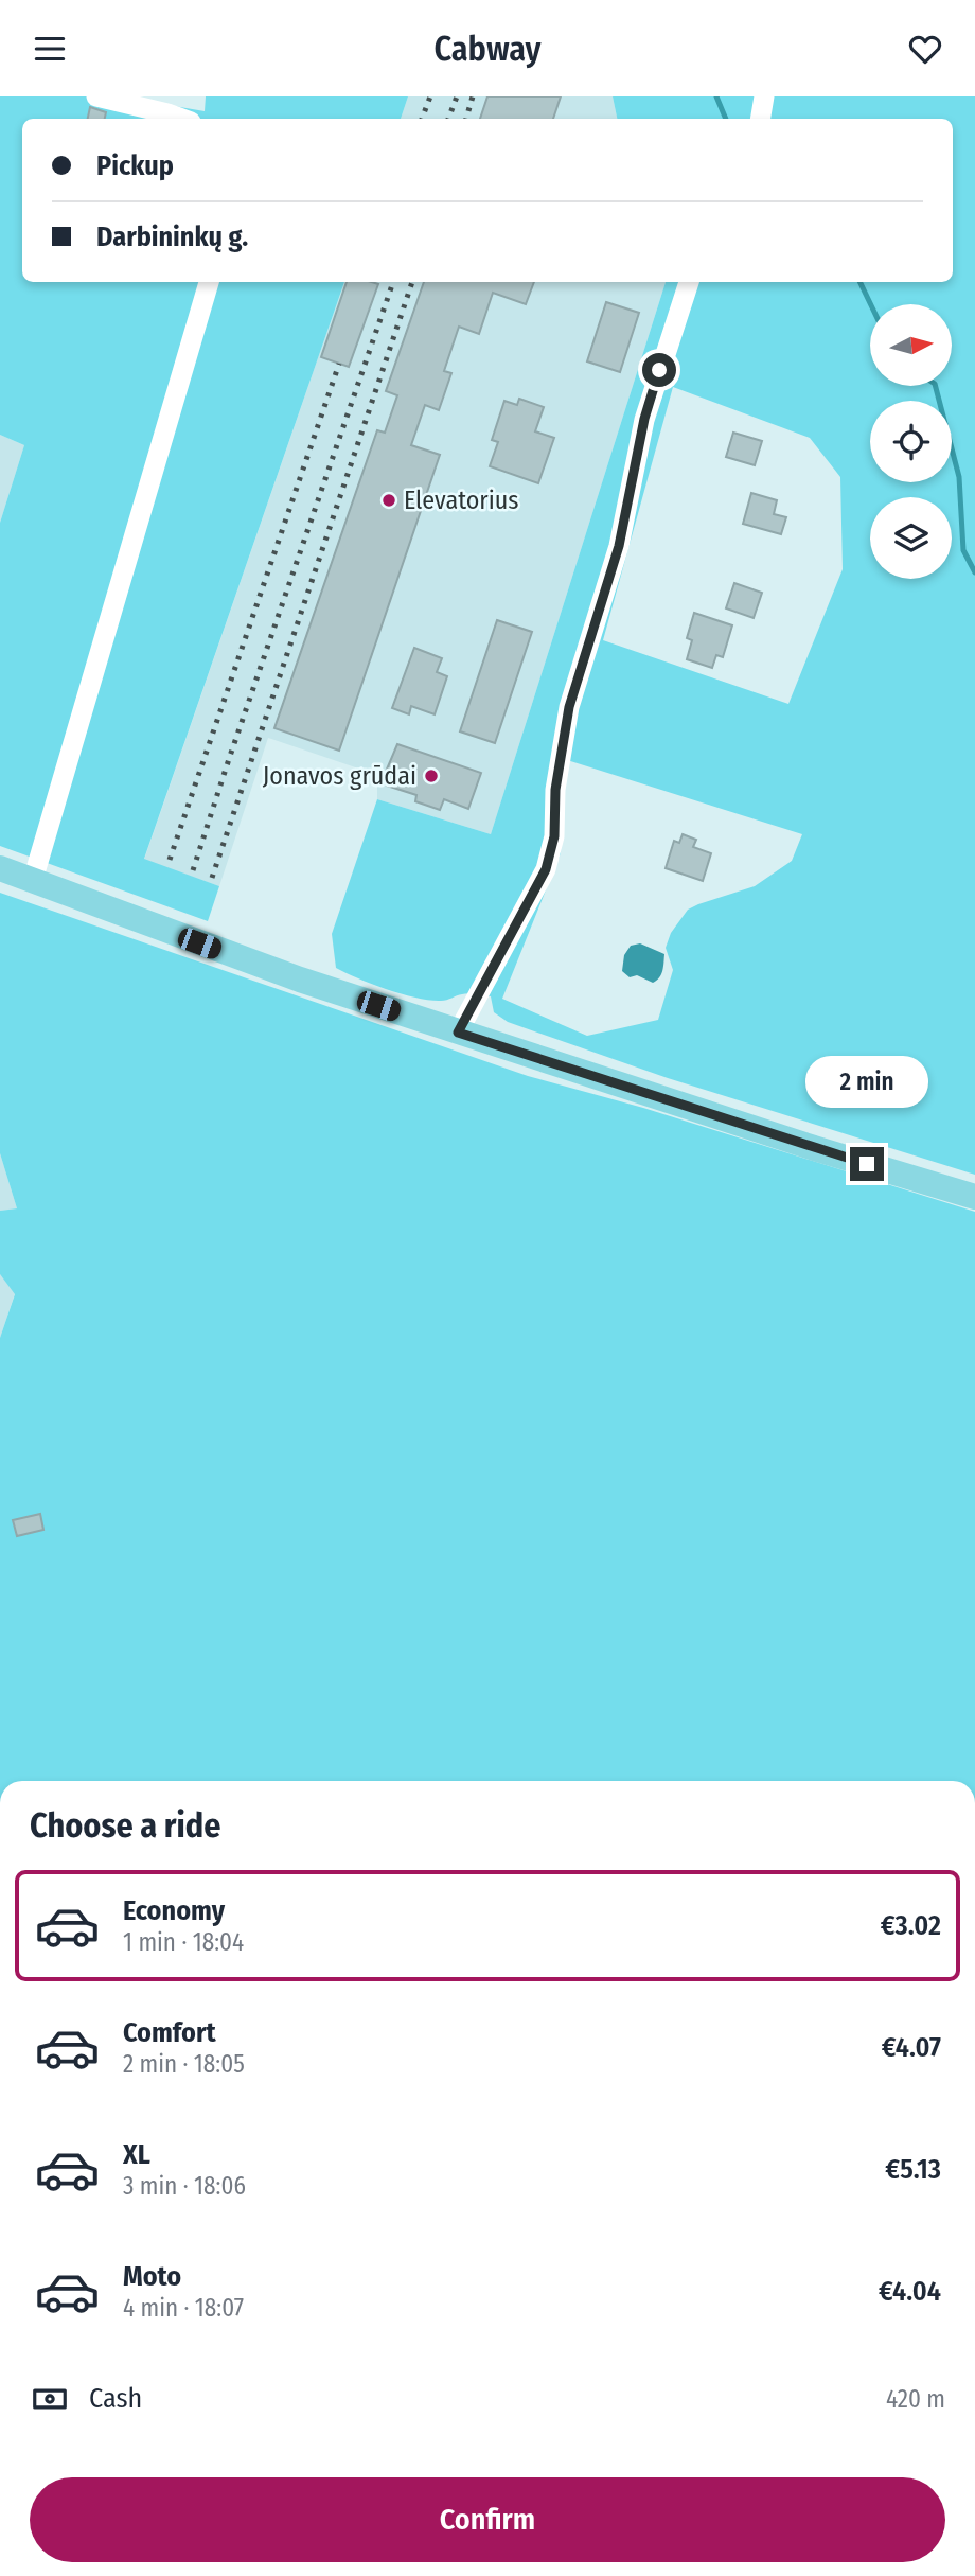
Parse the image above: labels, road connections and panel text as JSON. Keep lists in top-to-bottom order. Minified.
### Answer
{"places":["Elevatorius","Jonavos grūdai"],"north":"right","page":{"header":"Cabway","banner":["Pickup","Darbininkų g."],"bubble":"2 min","heading":"Choose a ride","list":[{"name":"Economy","note":"1 min · 18:04","value":"€3.02"},{"name":"Comfort","note":"2 min · 18:05","value":"€4.07"},{"name":"XL","note":"3 min · 18:06","value":"€5.13"},{"name":"Moto","note":"4 min · 18:07","value":"€4.04"}],"pay":["Cash","420 m"],"buttons":"Confirm"}}
